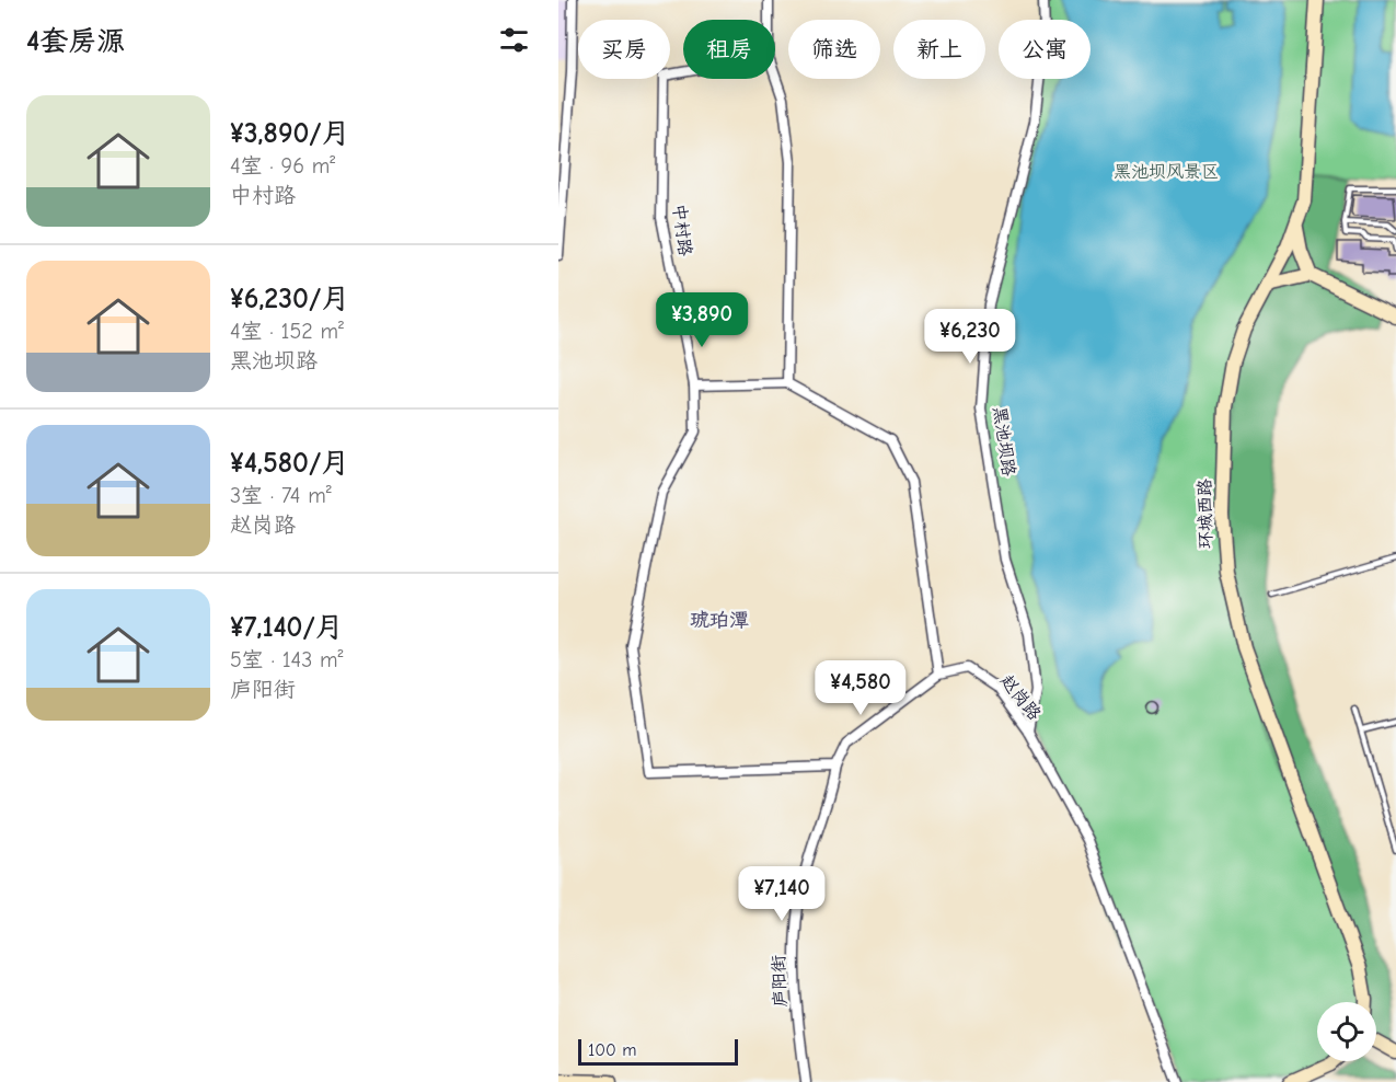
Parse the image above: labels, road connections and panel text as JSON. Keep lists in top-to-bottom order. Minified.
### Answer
{"streets":{"street":["中村路","黑池坝路","环城西路","赵岗路","庐阳街"]},"crossings":[["中村路","赵岗路"],["中村路","庐阳街"],["黑池坝路","赵岗路"],["赵岗路","庐阳街"]],"districts":["琥珀潭"],"parks":["黑池坝风景区"],"scale_bar":"100 m","page":{"heading":"4套房源","chip":["买房","租房","筛选","新上","公寓"],"list":[{"name":"¥3,890/月","note":"4室 · 96 m² · 中村路"},{"name":"¥6,230/月","note":"4室 · 152 m² · 黑池坝路"},{"name":"¥4,580/月","note":"3室 · 74 m² · 赵岗路"},{"name":"¥7,140/月","note":"5室 · 143 m² · 庐阳街"}],"price":["¥3,890","¥6,230","¥4,580","¥7,140"],"scale":"100 m"}}
